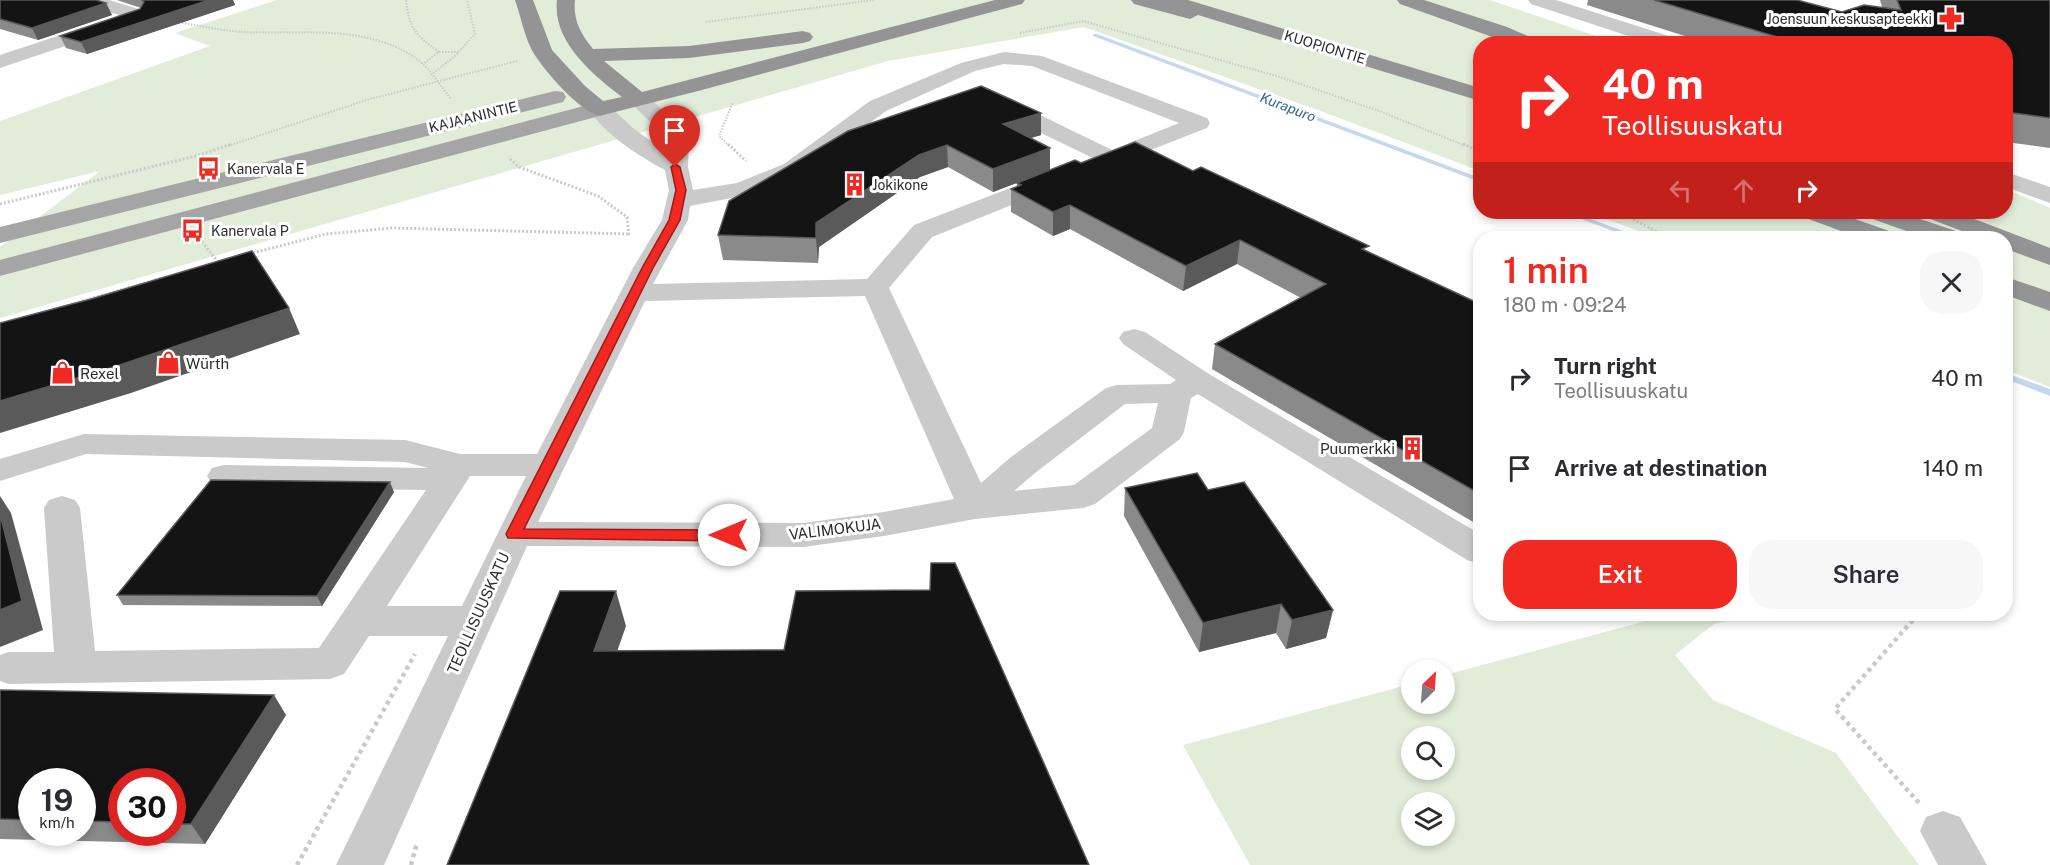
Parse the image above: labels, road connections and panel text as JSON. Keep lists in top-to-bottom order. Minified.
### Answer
{"streets":{"highway":["KUOPIONTIE","KAJAANINTIE"],"street":["VALIMOKUJA","TEOLLISUUSKATU"]},"crossings":[["VALIMOKUJA","TEOLLISUUSKATU"]],"water":["Kurapuro"],"places":{"pharmacy":["Joensuun keskusapteekki"],"bus stop":["Kanervala E","Kanervala P"],"building":["Jokikone","Puumerkki"],"shop":["Würth","Rexel"]},"north":"top right","page":{"turn":["40 m","Teollisuuskatu"],"heading":["1 min","180 m · 09:24"],"list":[{"name":"Turn right","note":"Teollisuuskatu","value":"40 m"},{"name":"Arrive at destination","value":"140 m"}],"buttons":["Exit","Share"],"speed":"19 km/h","limit":"30"}}
